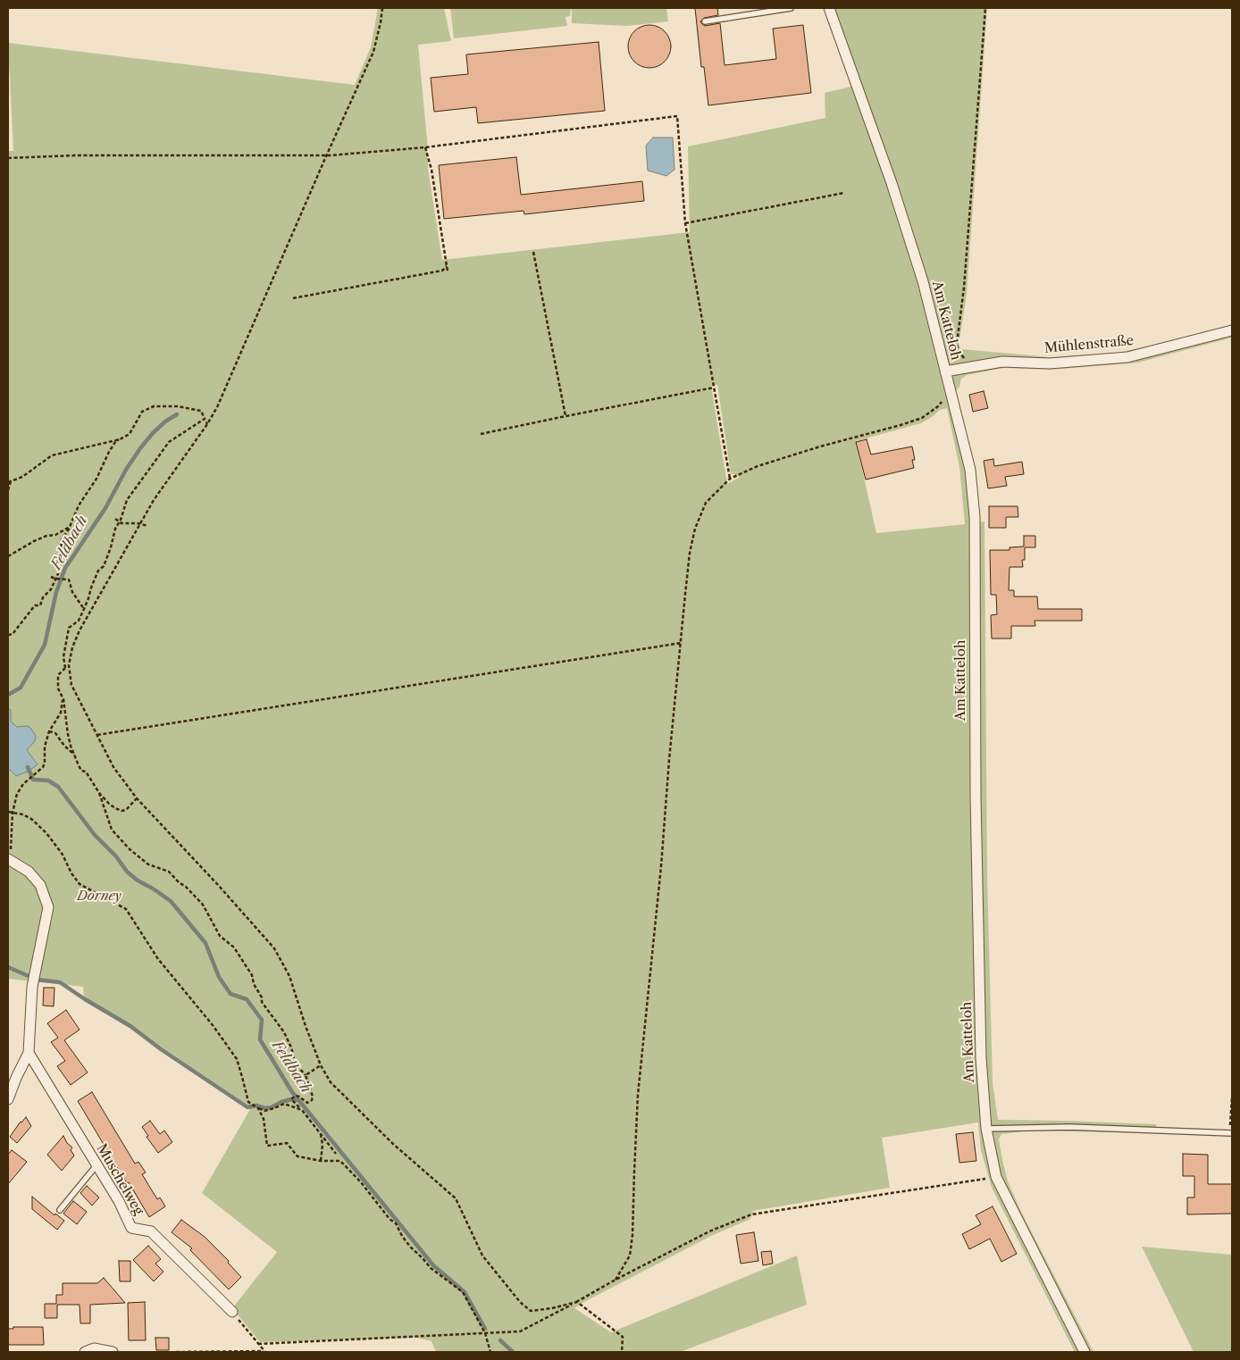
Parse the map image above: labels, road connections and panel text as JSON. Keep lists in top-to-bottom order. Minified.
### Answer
{"streets":{"street":["Am Katteloh","Mühlenstraße","Muschelweg"]},"crossings":[["Am Katteloh","Mühlenstraße"]],"water":["Feldbach"],"parks":["Dorney"]}
